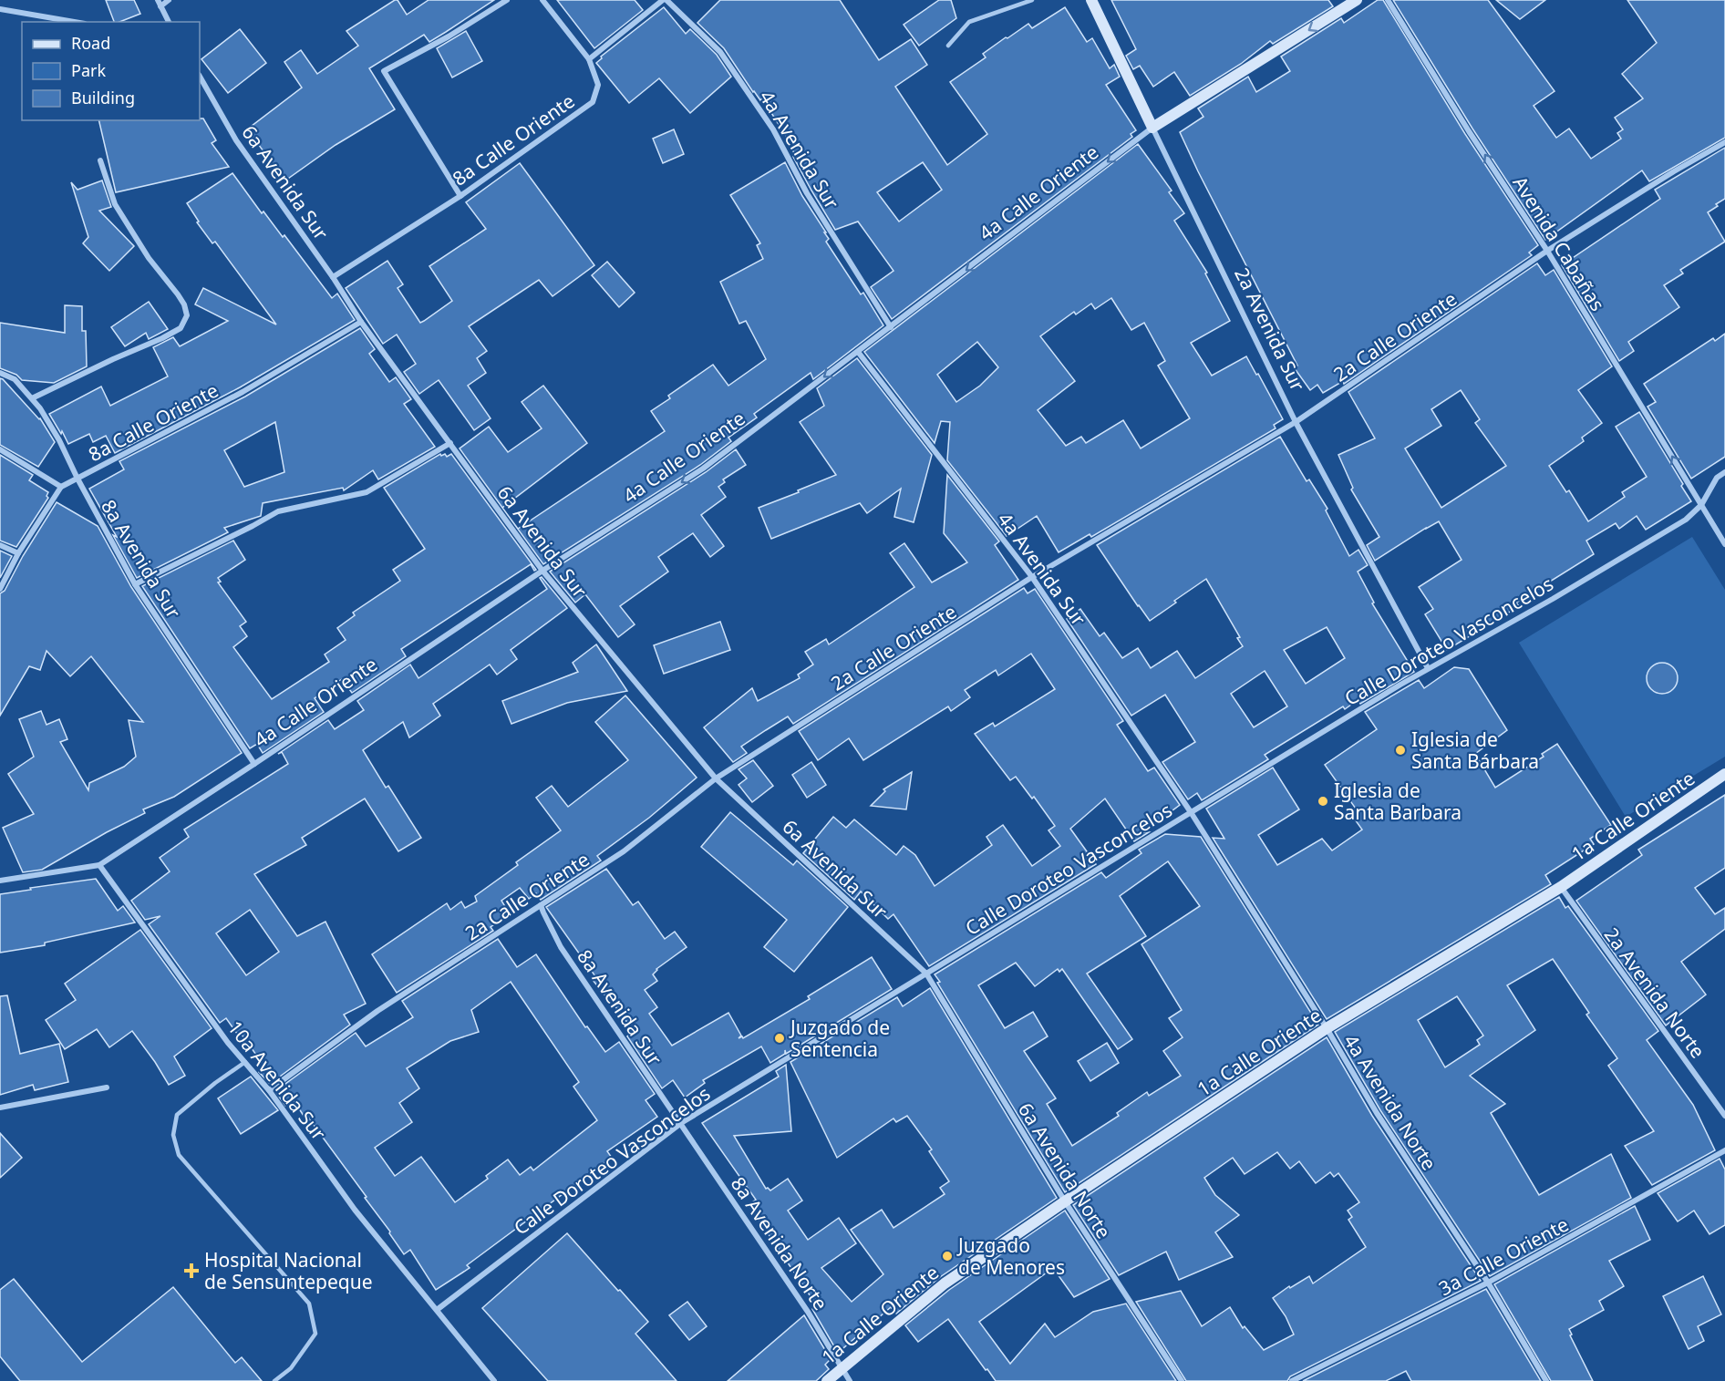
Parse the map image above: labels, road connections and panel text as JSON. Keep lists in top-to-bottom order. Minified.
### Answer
{"streets":{"street":["8a Calle Oriente","4a Avenida Sur","6a Avenida Sur","4a Calle Oriente","Avenida Cabañas","2a Avenida Sur","2a Calle Oriente","8a Avenida Sur","Calle Doroteo Vasconcelos","1a Calle Oriente","2a Avenida Norte","10a Avenida Sur","4a Avenida Norte","6a Avenida Norte","8a Avenida Norte","3a Calle Oriente"]},"crossings":[["8a Calle Oriente","6a Avenida Sur"],["8a Calle Oriente","8a Avenida Sur"],["4a Avenida Sur","4a Calle Oriente"],["4a Avenida Sur","2a Calle Oriente"],["4a Avenida Sur","Calle Doroteo Vasconcelos"],["4a Avenida Sur","4a Avenida Norte"],["6a Avenida Sur","4a Calle Oriente"],["6a Avenida Sur","2a Calle Oriente"],["6a Avenida Sur","Calle Doroteo Vasconcelos"],["6a Avenida Sur","6a Avenida Norte"],["4a Calle Oriente","2a Avenida Sur"],["4a Calle Oriente","8a Avenida Sur"],["4a Calle Oriente","10a Avenida Sur"],["Avenida Cabañas","2a Calle Oriente"],["Avenida Cabañas","Calle Doroteo Vasconcelos"],["2a Avenida Sur","2a Calle Oriente"],["2a Avenida Sur","Calle Doroteo Vasconcelos"],["2a Calle Oriente","8a Avenida Sur"],["2a Calle Oriente","10a Avenida Sur"],["8a Avenida Sur","Calle Doroteo Vasconcelos"],["8a Avenida Sur","8a Avenida Norte"],["Calle Doroteo Vasconcelos","10a Avenida Sur"],["Calle Doroteo Vasconcelos","4a Avenida Norte"],["Calle Doroteo Vasconcelos","6a Avenida Norte"],["Calle Doroteo Vasconcelos","8a Avenida Norte"],["1a Calle Oriente","2a Avenida Norte"],["1a Calle Oriente","4a Avenida Norte"],["1a Calle Oriente","6a Avenida Norte"],["1a Calle Oriente","8a Avenida Norte"],["4a Avenida Norte","3a Calle Oriente"]],"one_way":["4a Calle Oriente","Avenida Cabañas"],"places":{"other":["Iglesia de Santa Bárbara","Iglesia de Santa Barbara","Juzgado de Sentencia","Juzgado de Menores"],"health":["Hospital Nacional de Sensuntepeque"]},"legend":["Road","Park","Building"]}
